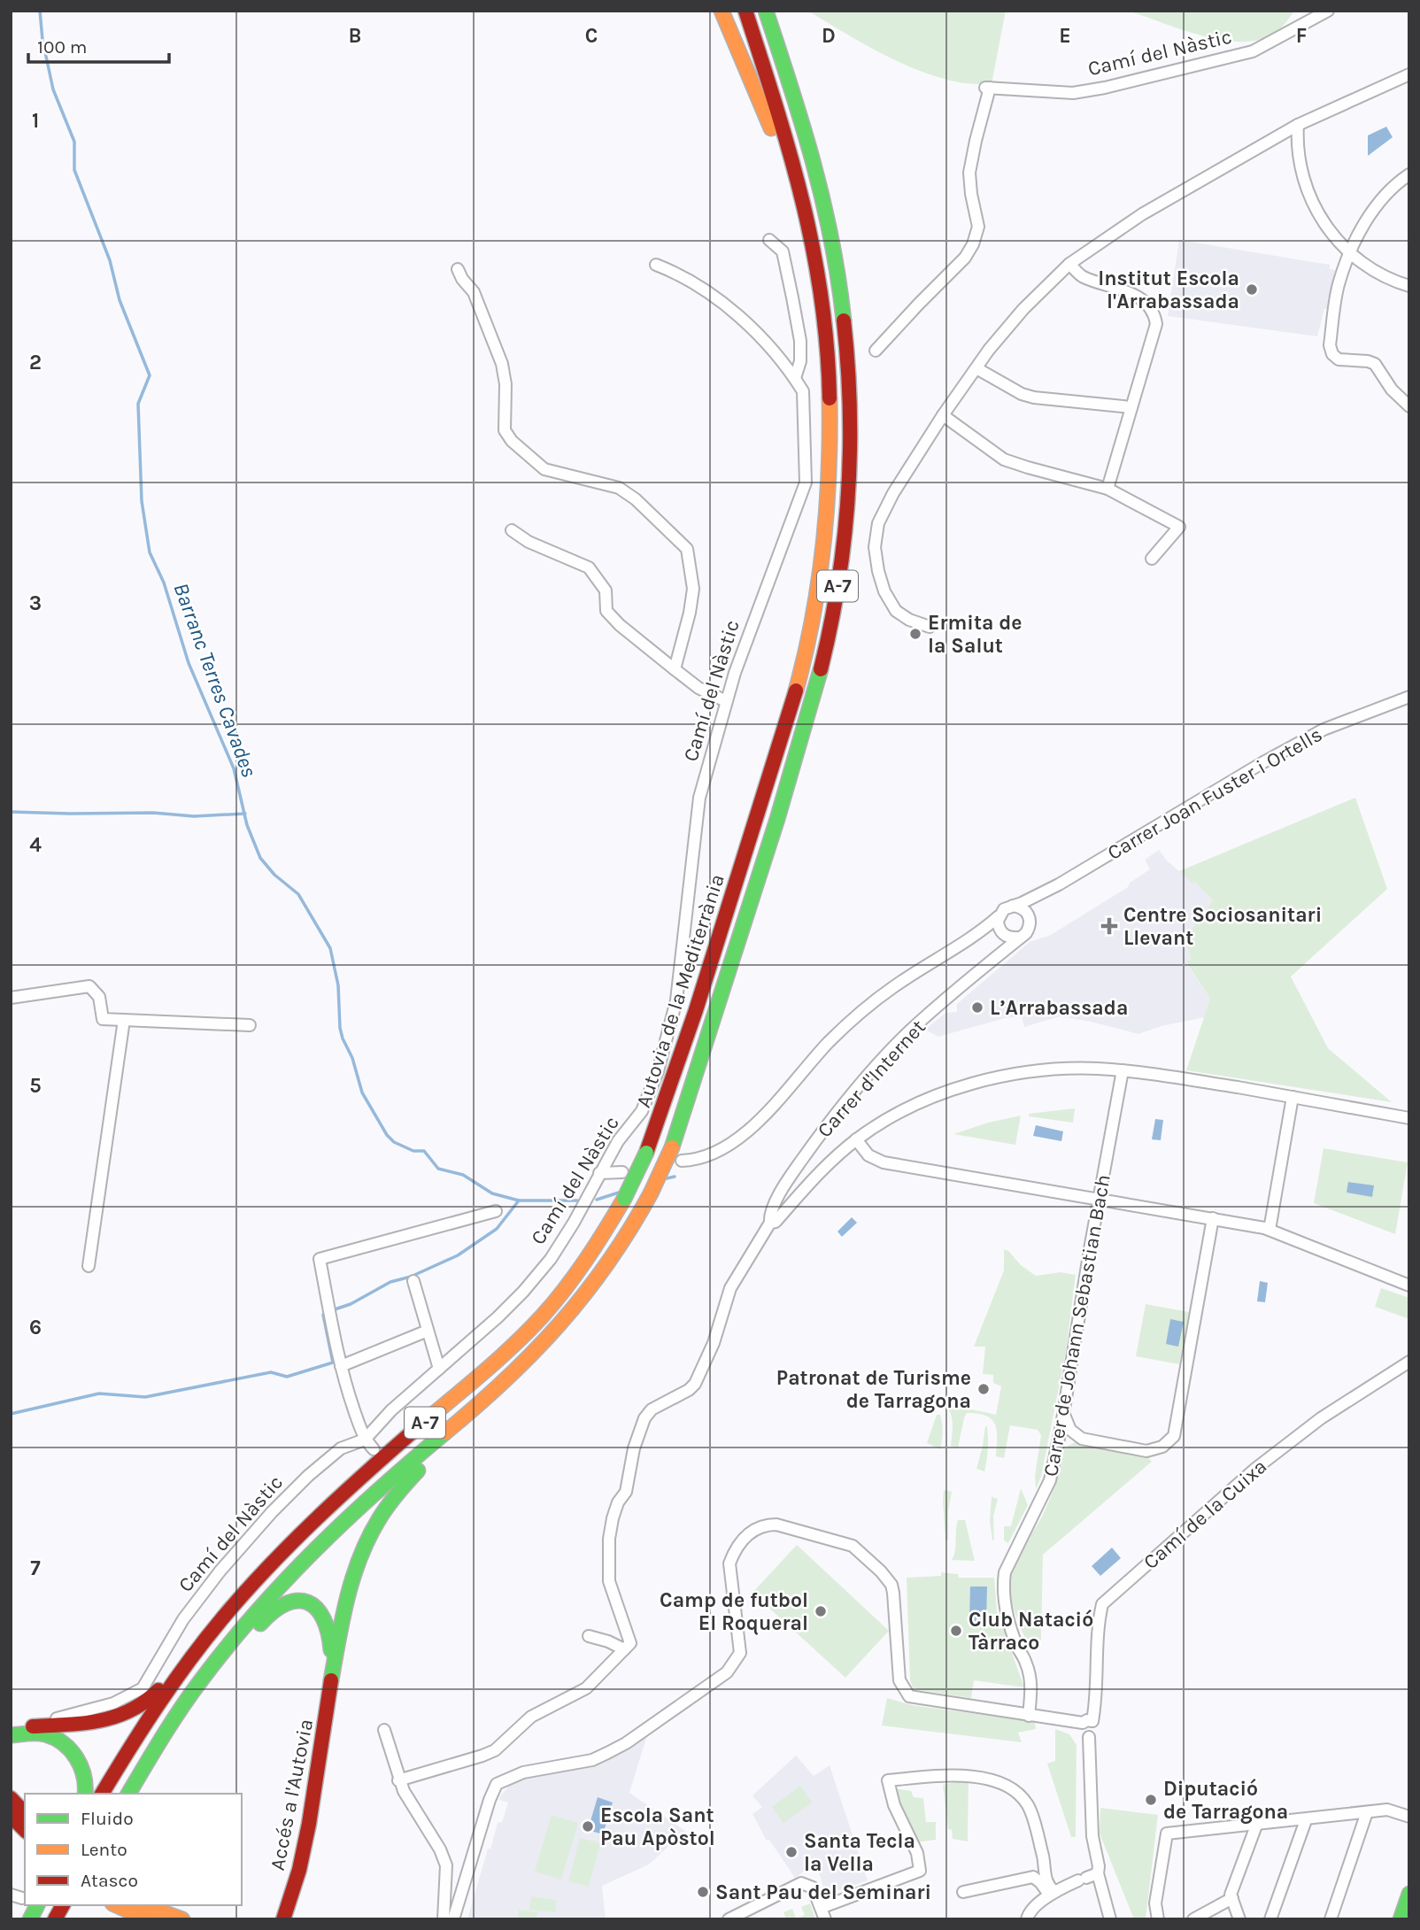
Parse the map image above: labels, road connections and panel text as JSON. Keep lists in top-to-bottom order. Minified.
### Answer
{"streets":{"main road":["Camí del Nàstic","A-7","Autovia de la Mediterrània","Accés a l'Autovia"],"street":["Carrer Joan Fuster i Ortells","Carrer d'Internet","Carrer de Johann Sebastian Bach","Camí de la Cuixa"]},"crossings":[["Carrer Joan Fuster i Ortells","Carrer d'Internet"]],"water":["Barranc Terres Cavades"],"places":{"other":["Institut Escola l'Arrabassada","Ermita de la Salut","L’Arrabassada","Patronat de Turisme de Tarragona","Camp de futbol El Roqueral","Club Natació Tàrraco","Diputació de Tarragona","Escola Sant Pau Apòstol","Santa Tecla la Vella","Sant Pau del Seminari"],"health":["Centre Sociosanitari Llevant"]},"legend":["Fluido","Lento","Atasco"],"scale_bar":"100 m","grid":{"columns":["B","C","D","E","F"],"rows":["1","2","3","4","5","6","7"]}}
